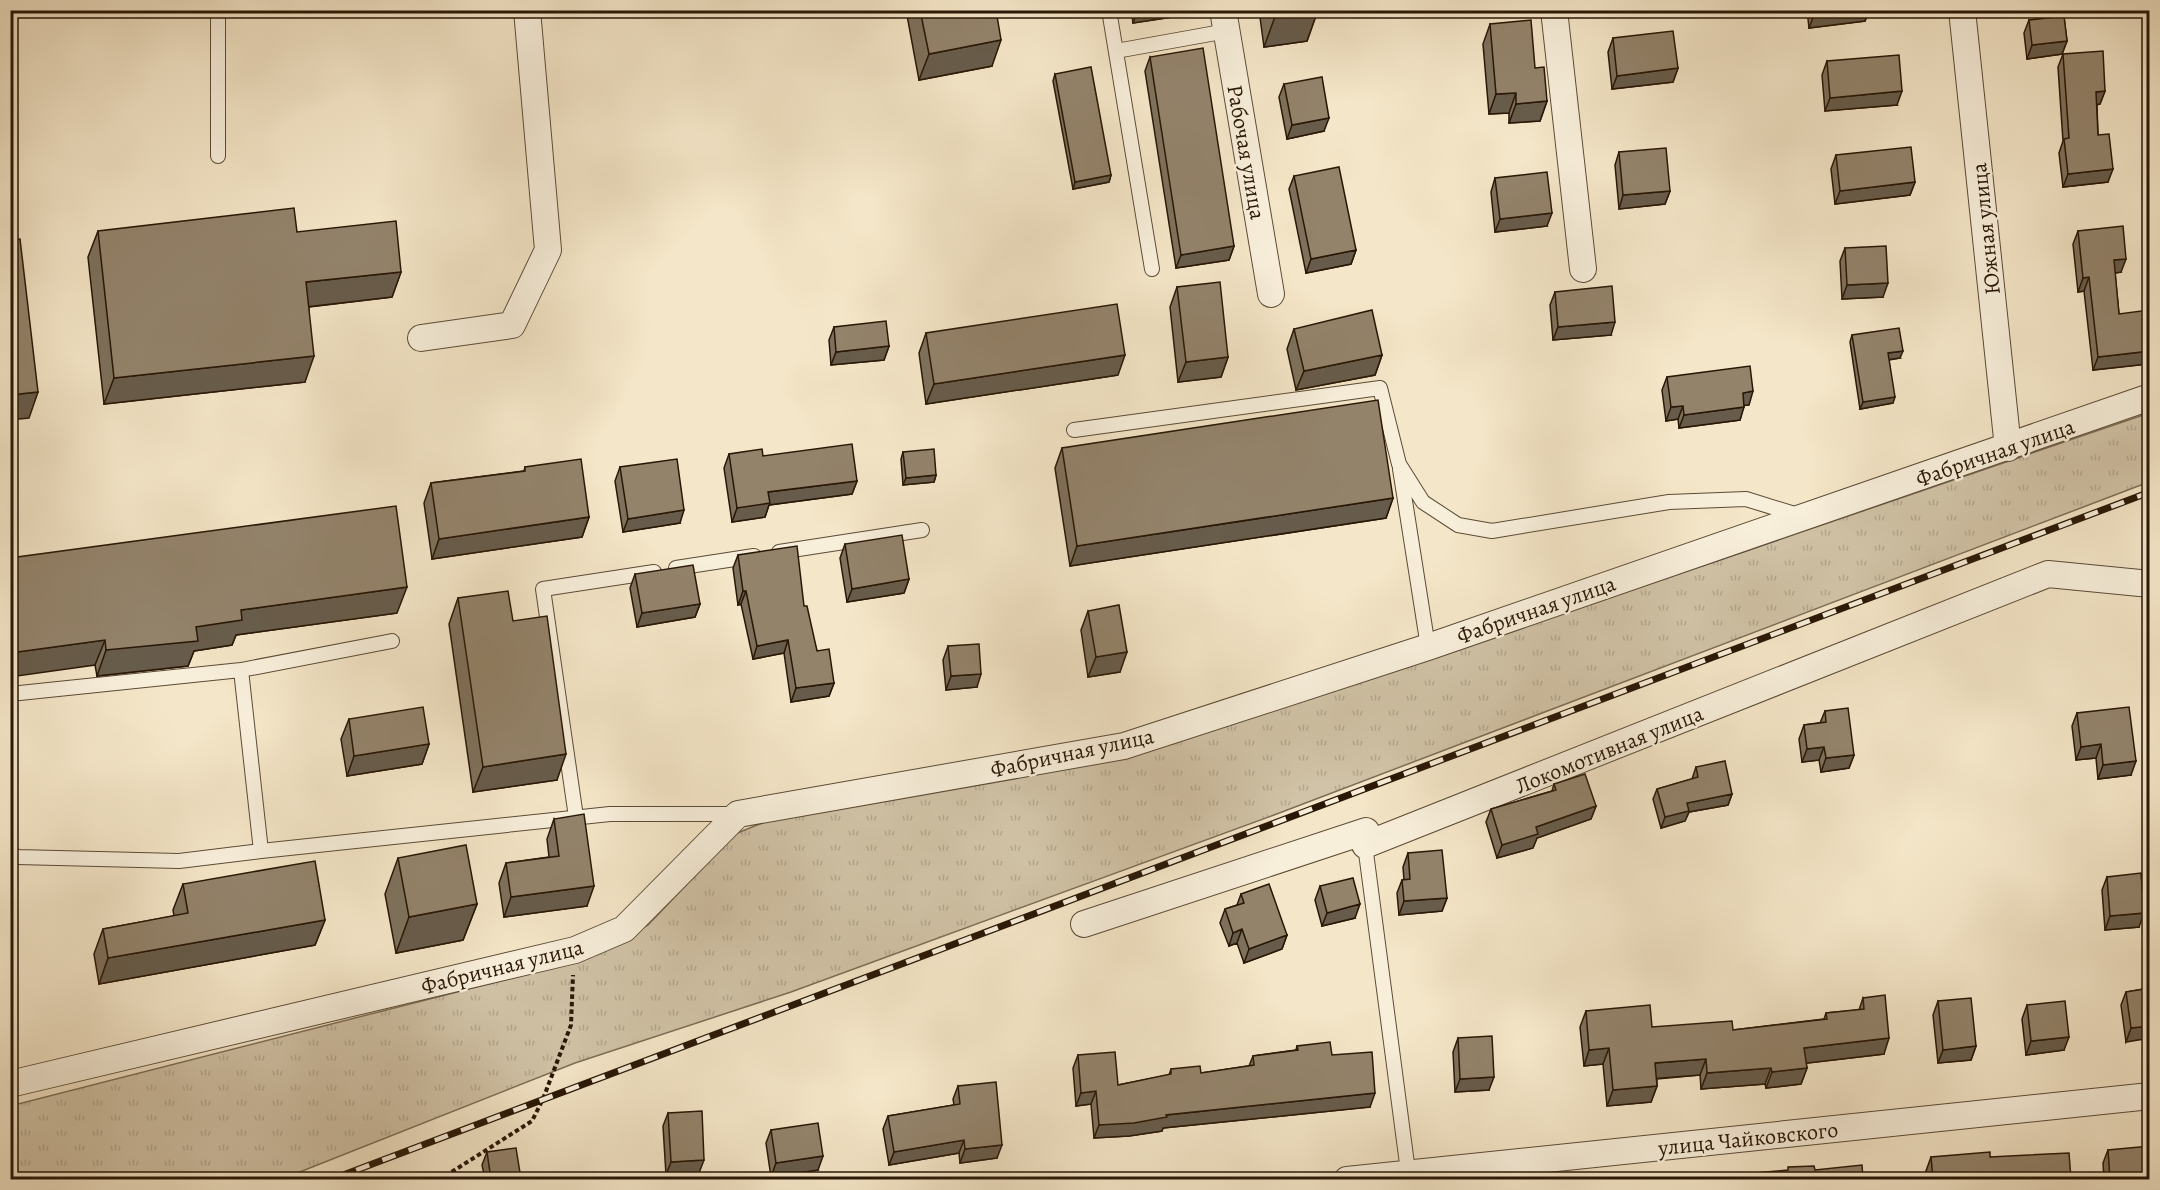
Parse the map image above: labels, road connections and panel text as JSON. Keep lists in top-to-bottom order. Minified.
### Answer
{"streets":{"street":["Рабочая улица","Южная улица","Фабричная улица","Локомотивная улица","улица Чайковского"]},"crossings":[["Южная улица","Фабричная улица"]]}
